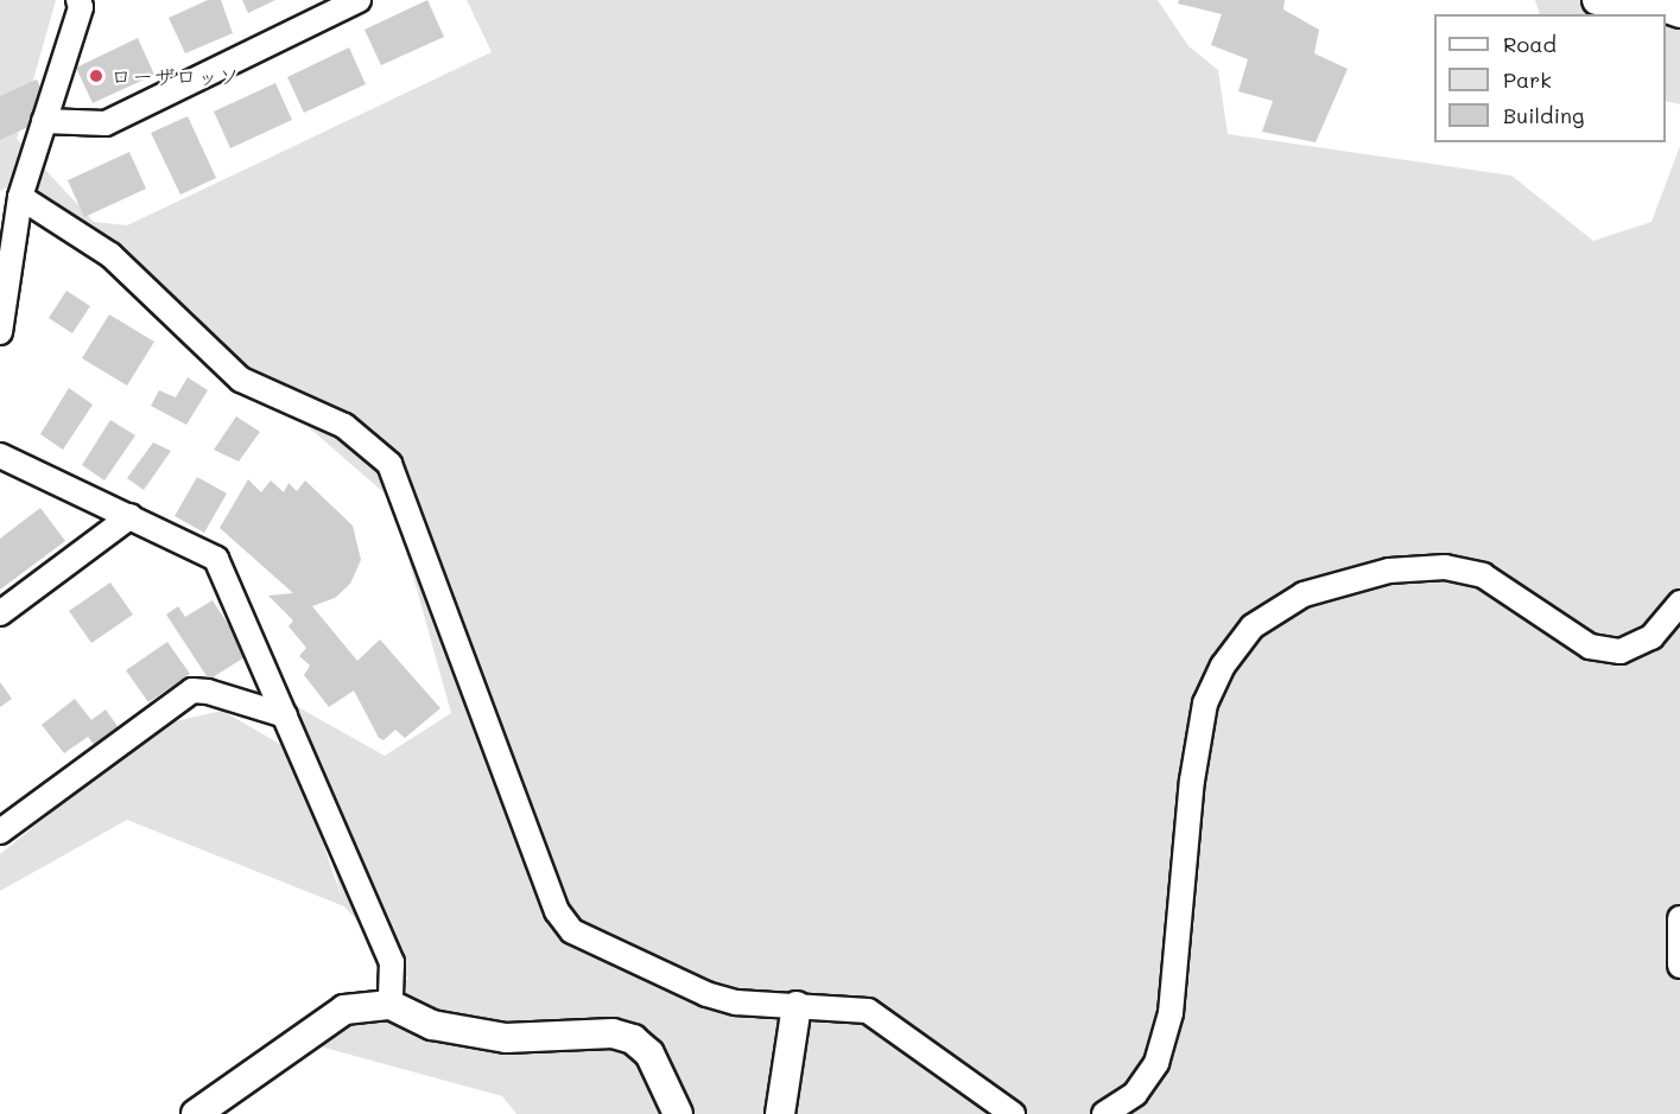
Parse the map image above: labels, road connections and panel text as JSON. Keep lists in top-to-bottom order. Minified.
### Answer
{"places":["ローザロッソ"],"legend":["Road","Park","Building"]}
